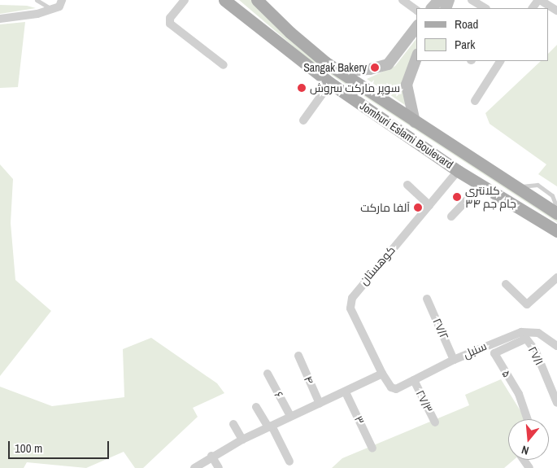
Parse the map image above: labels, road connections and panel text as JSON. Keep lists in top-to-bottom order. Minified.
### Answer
{"streets":{"main road":["Jomhuri Eslami Boulevard"],"street":["کوهستان","۲۷/۲","سنبل","۲۷/۱","۵","۴","۶","۲۷/۳","۳"]},"crossings":[["Jomhuri Eslami Boulevard","کوهستان"],["کوهستان","سنبل"],["۲۷/۲","سنبل"],["سنبل","۲۷/۱"],["سنبل","۵"],["سنبل","۲۷/۳"],["۲۷/۱","۵"]],"places":["Sangak Bakery","سوپر مارکت سروش","کلانتری ۳۴ جام جم","آلفا مارکت"],"legend":["Road","Park"],"scale_bar":"100 m","north":"bottom"}
